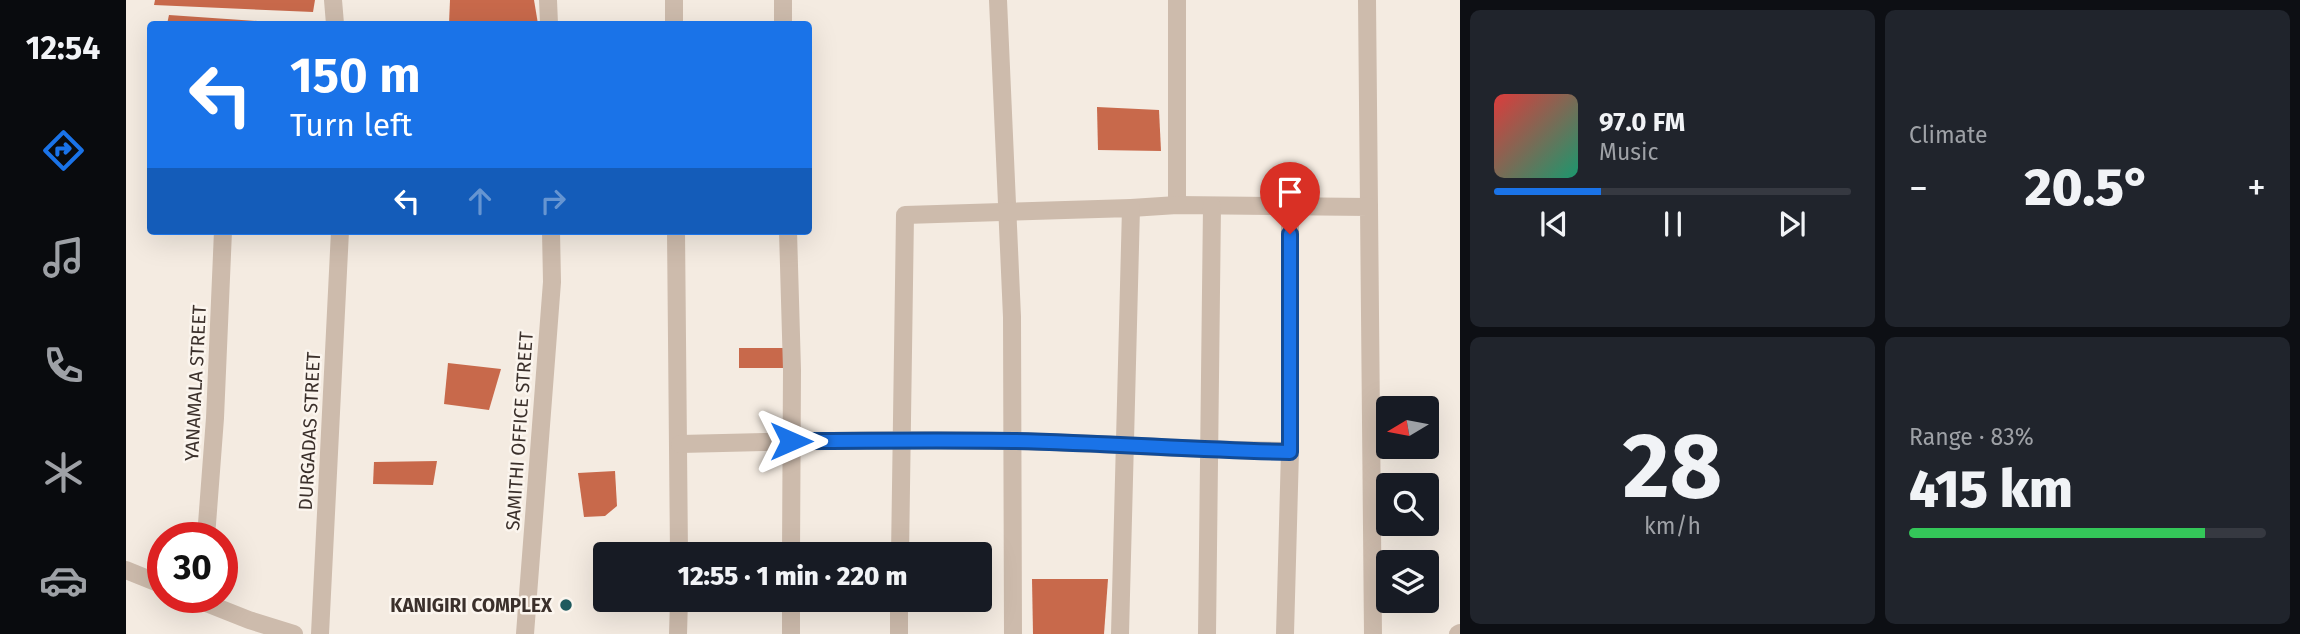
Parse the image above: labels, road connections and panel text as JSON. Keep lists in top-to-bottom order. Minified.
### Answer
{"streets":{"street":["YANAMALA STREET","DURGADAS STREET","SAMITHI OFFICE STREET"]},"places":["KANIGIRI COMPLEX"],"north":"left","page":{"tabs":"12:54","tile":["Climate",["28","km/h"],["Range · 83%","415 km"]],"turn":["150 m","Turn left"],"song":["97.0 FM","Music"],"heat":["−","20.5°","+"],"limit":"30","trip":"12:55 · 1 min · 220 m"}}
